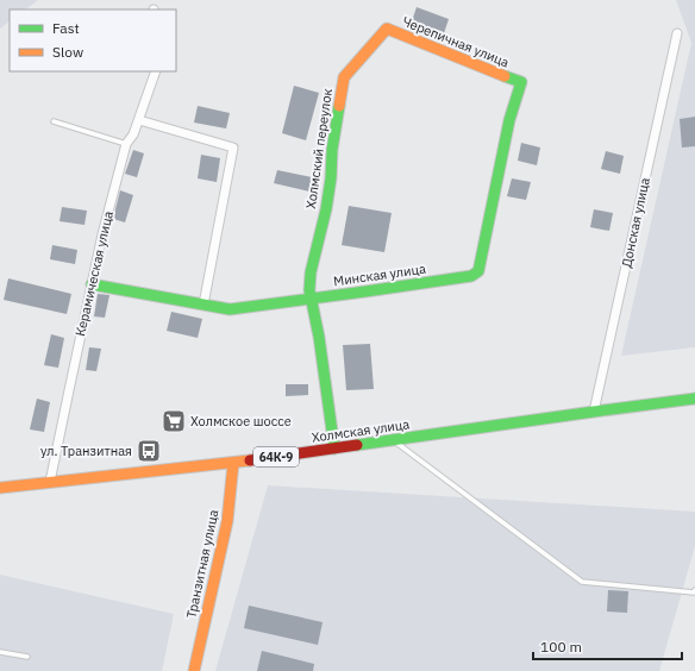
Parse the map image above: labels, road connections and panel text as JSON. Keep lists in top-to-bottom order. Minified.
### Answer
{"streets":{"street":["Черепичная улица","Холмский переулок","Донская улица","Керамическая улица","Минская улица","Холмская улица","64К-9","Транзитная улица"]},"crossings":[["Черепичная улица","Холмский переулок"],["Черепичная улица","Минская улица"],["Холмский переулок","Минская улица"],["Холмский переулок","Холмская улица"],["Донская улица","Холмская улица"],["Керамическая улица","Минская улица"],["Керамическая улица","Холмская улица"],["Холмская улица","Транзитная улица"]],"places":{"supermarket":["Холмское шоссе"],"bus stop":["ул. Транзитная"]},"legend":["Fast","Slow"],"scale_bar":"100 m"}
